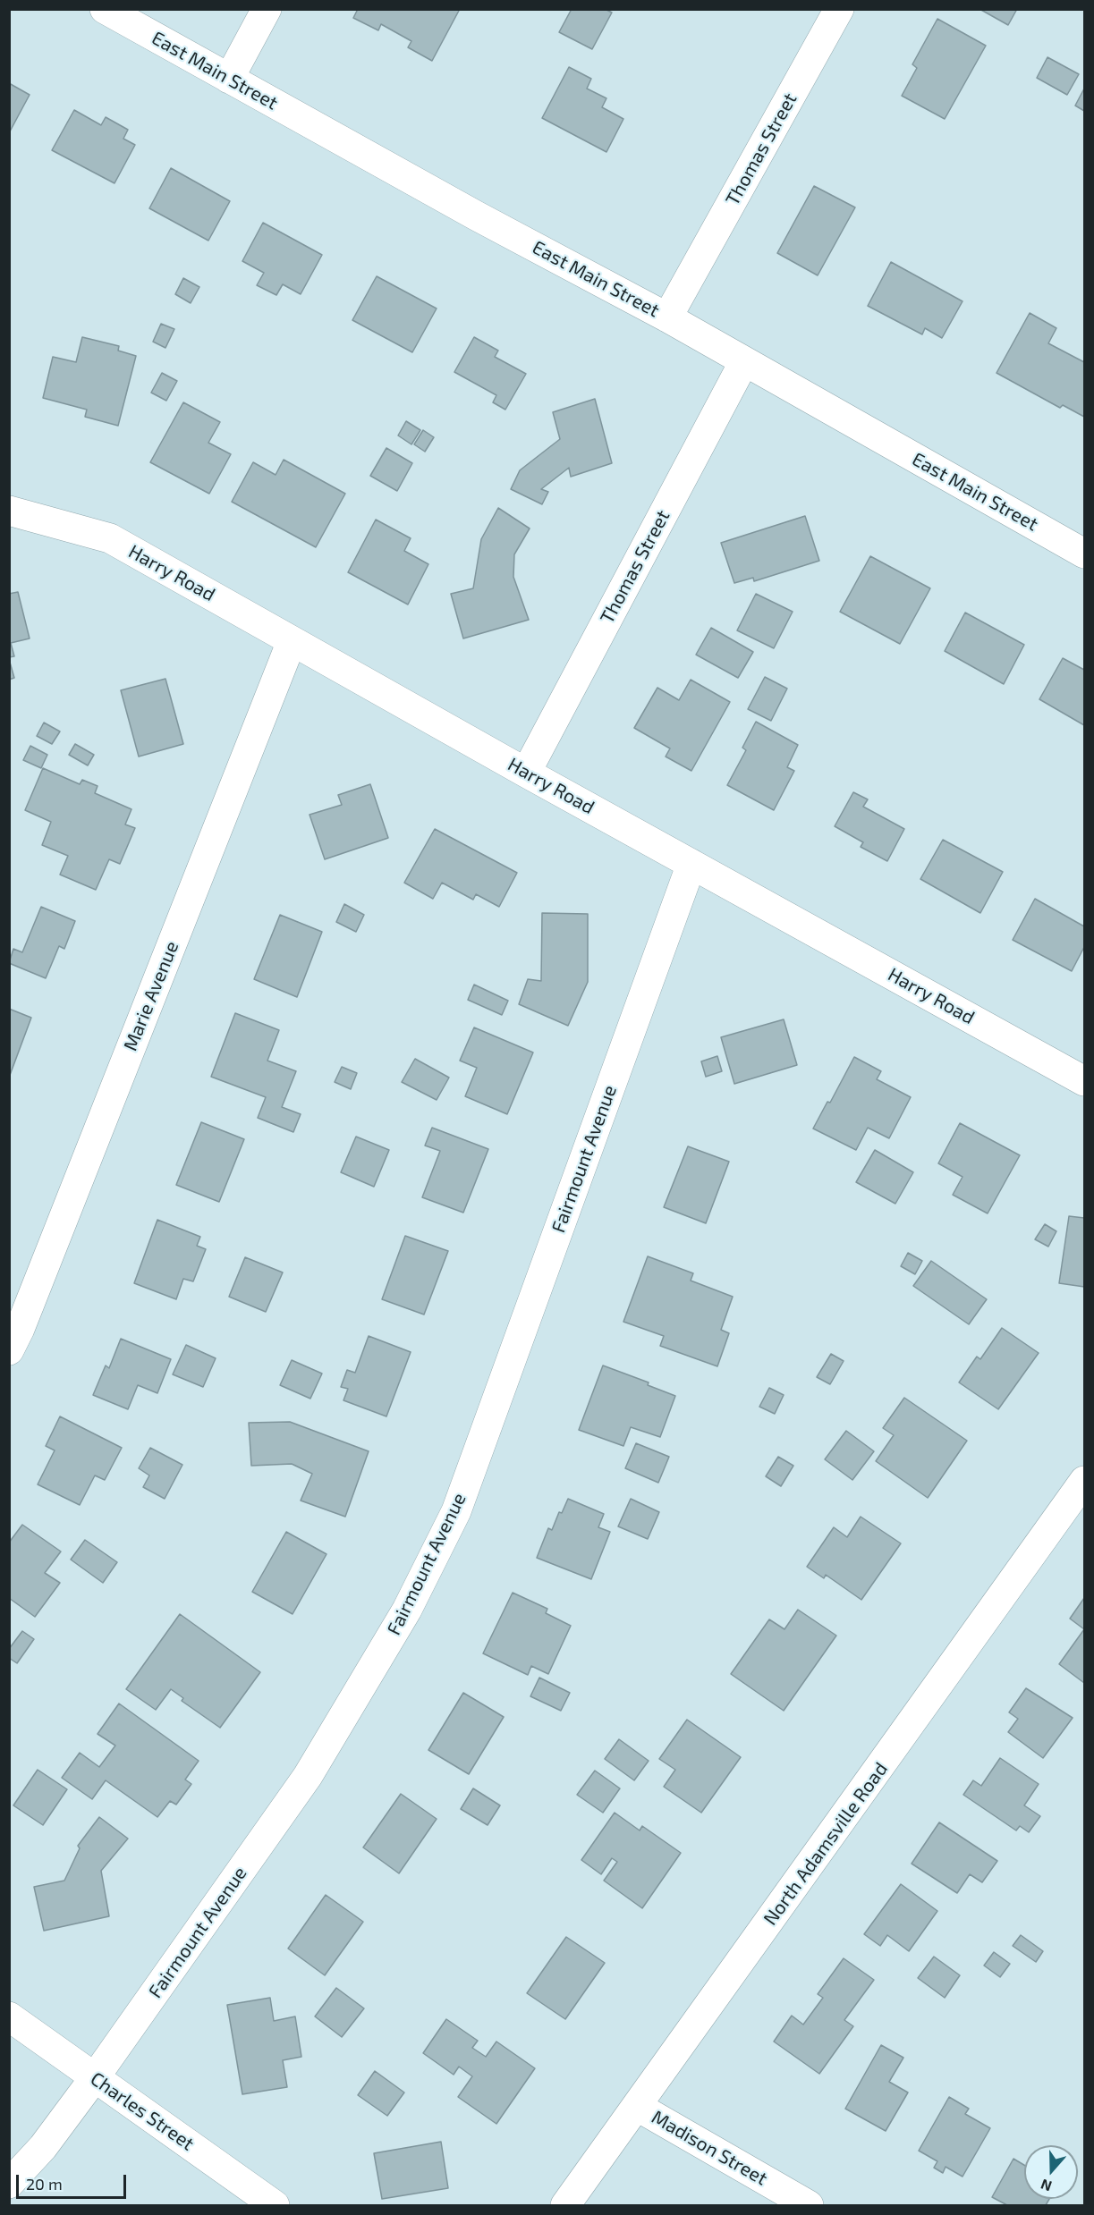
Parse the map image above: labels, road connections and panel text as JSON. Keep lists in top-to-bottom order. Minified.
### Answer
{"streets":{"street":["East Main Street","Thomas Street","Harry Road","Marie Avenue","Fairmount Avenue","North Adamsville Road","Charles Street","Madison Street"]},"crossings":[["East Main Street","Thomas Street"],["Thomas Street","Harry Road"],["Harry Road","Marie Avenue"],["Harry Road","Fairmount Avenue"],["Fairmount Avenue","Charles Street"],["North Adamsville Road","Madison Street"]],"scale_bar":"20 m","north":"bottom"}
